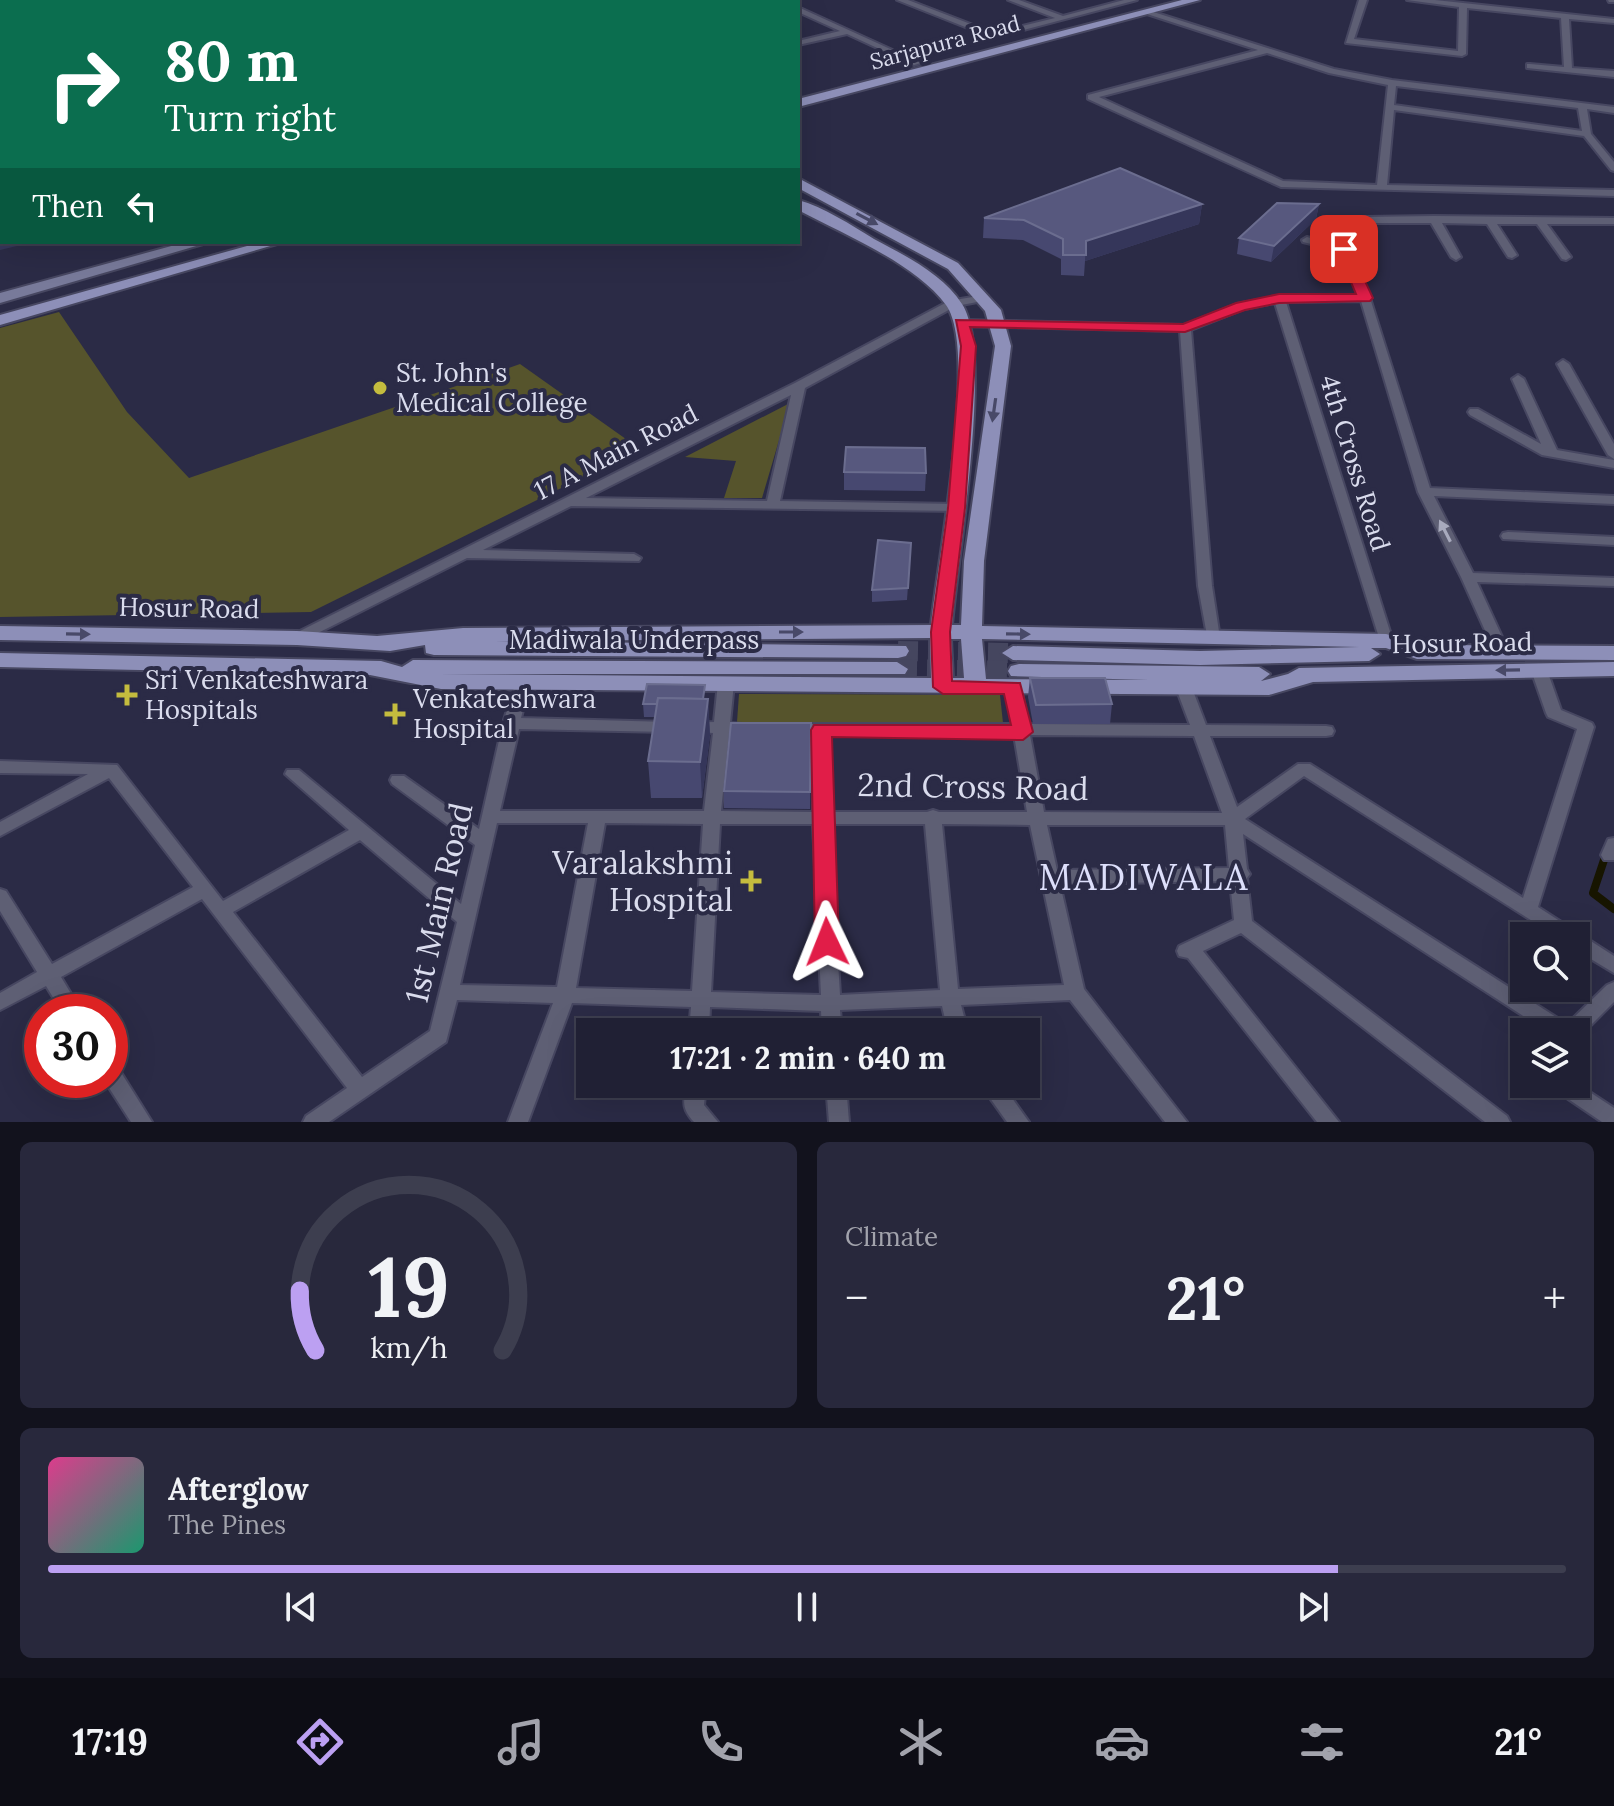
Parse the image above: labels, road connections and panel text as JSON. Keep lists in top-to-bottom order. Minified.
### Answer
{"streets":{"main road":["Sarjapura Road","Hosur Road","Madiwala Underpass"],"street":["17 A Main Road","4th Cross Road","2nd Cross Road","1st Main Road"]},"crossings":[["17 A Main Road","Hosur Road"],["Hosur Road","Madiwala Underpass"],["2nd Cross Road","1st Main Road"]],"districts":["MADIWALA"],"places":{"other":["St. John's Medical College"],"health":["Sri Venkateshwara Hospitals","Venkateshwara Hospital","Varalakshmi Hospital"]},"page":{"turn":["80 m","Turn right"],"then":"Then","limit":"30","trip":"17:21 · 2 min · 640 m","tile":"Climate","heat":["−","21°","+"],"song":["Afterglow","The Pines"],"tabs":["17:19","21°"],"gauge":["19","km/h"]}}
